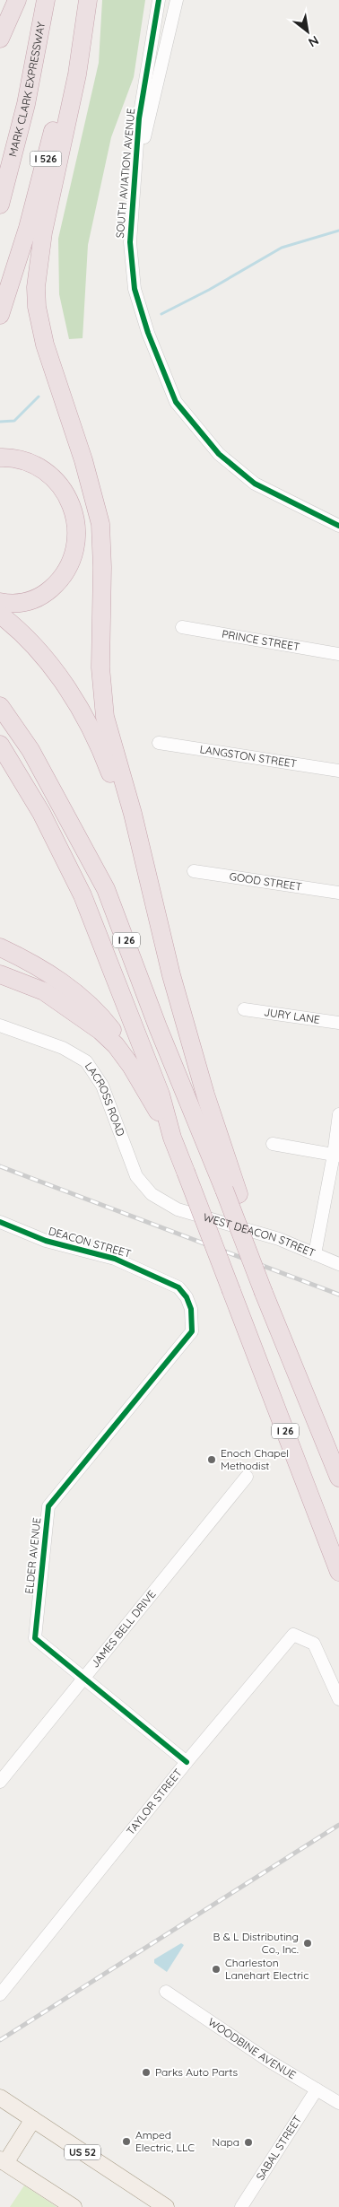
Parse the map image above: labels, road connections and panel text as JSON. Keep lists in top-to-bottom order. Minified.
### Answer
{"streets":{"highway":["MARK CLARK EXPRESSWAY","I 526","I 26"],"main road":["US 52"],"street":["SOUTH AVIATION AVENUE","PRINCE STREET","LANGSTON STREET","GOOD STREET","JURY LANE","LACROSS ROAD","WEST DEACON STREET","DEACON STREET","ELDER AVENUE","JAMES BELL DRIVE","TAYLOR STREET","WOODBINE AVENUE","SABAL STREET"]},"crossings":[["LACROSS ROAD","WEST DEACON STREET"],["DEACON STREET","ELDER AVENUE"],["ELDER AVENUE","JAMES BELL DRIVE"],["ELDER AVENUE","TAYLOR STREET"],["WOODBINE AVENUE","SABAL STREET"]],"places":["Enoch Chapel Methodist","B & L Distributing Co., Inc.","Charleston Lanehart Electric","Parks Auto Parts","Amped Electric, LLC","Napa"],"north":"bottom right"}
